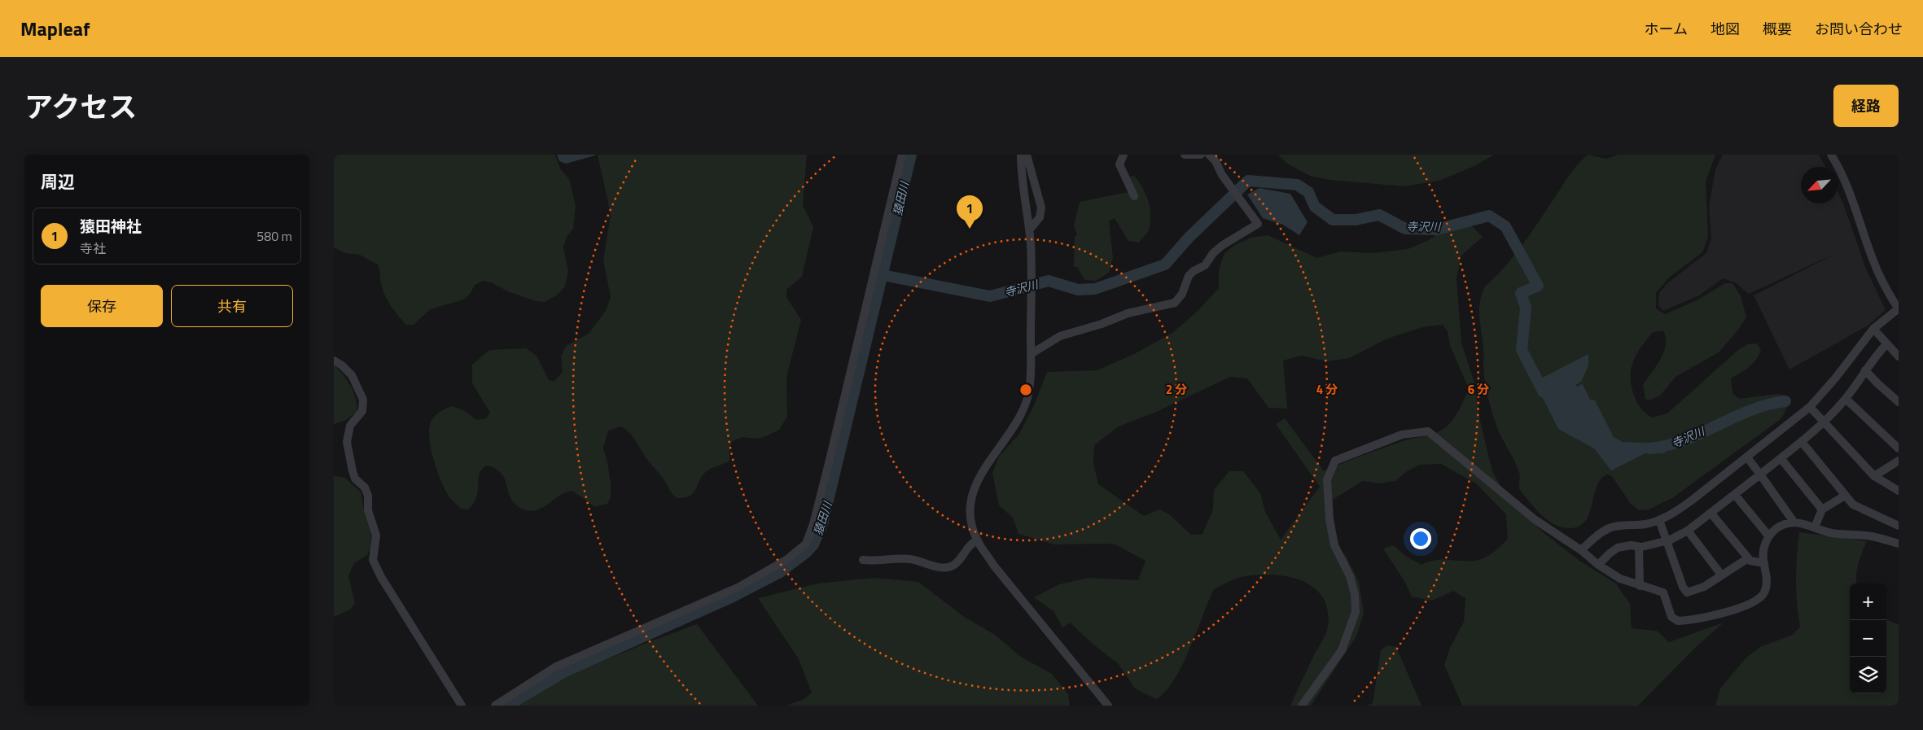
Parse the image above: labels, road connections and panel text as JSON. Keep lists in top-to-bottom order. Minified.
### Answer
{"water":["猿田川","寺沢川"],"north":"bottom left","page":{"header":"Mapleaf","nav":["ホーム","地図","概要","お問い合わせ"],"title":"アクセス","buttons":["経路",["保存","共有"]],"heading":"周辺","pins":"1","list":[{"mark":"1","name":"猿田神社","note":"寺社","value":"580 m"}],"map_buttons":["+","−"]},"rings":["2 分","4 分","6 分"]}
